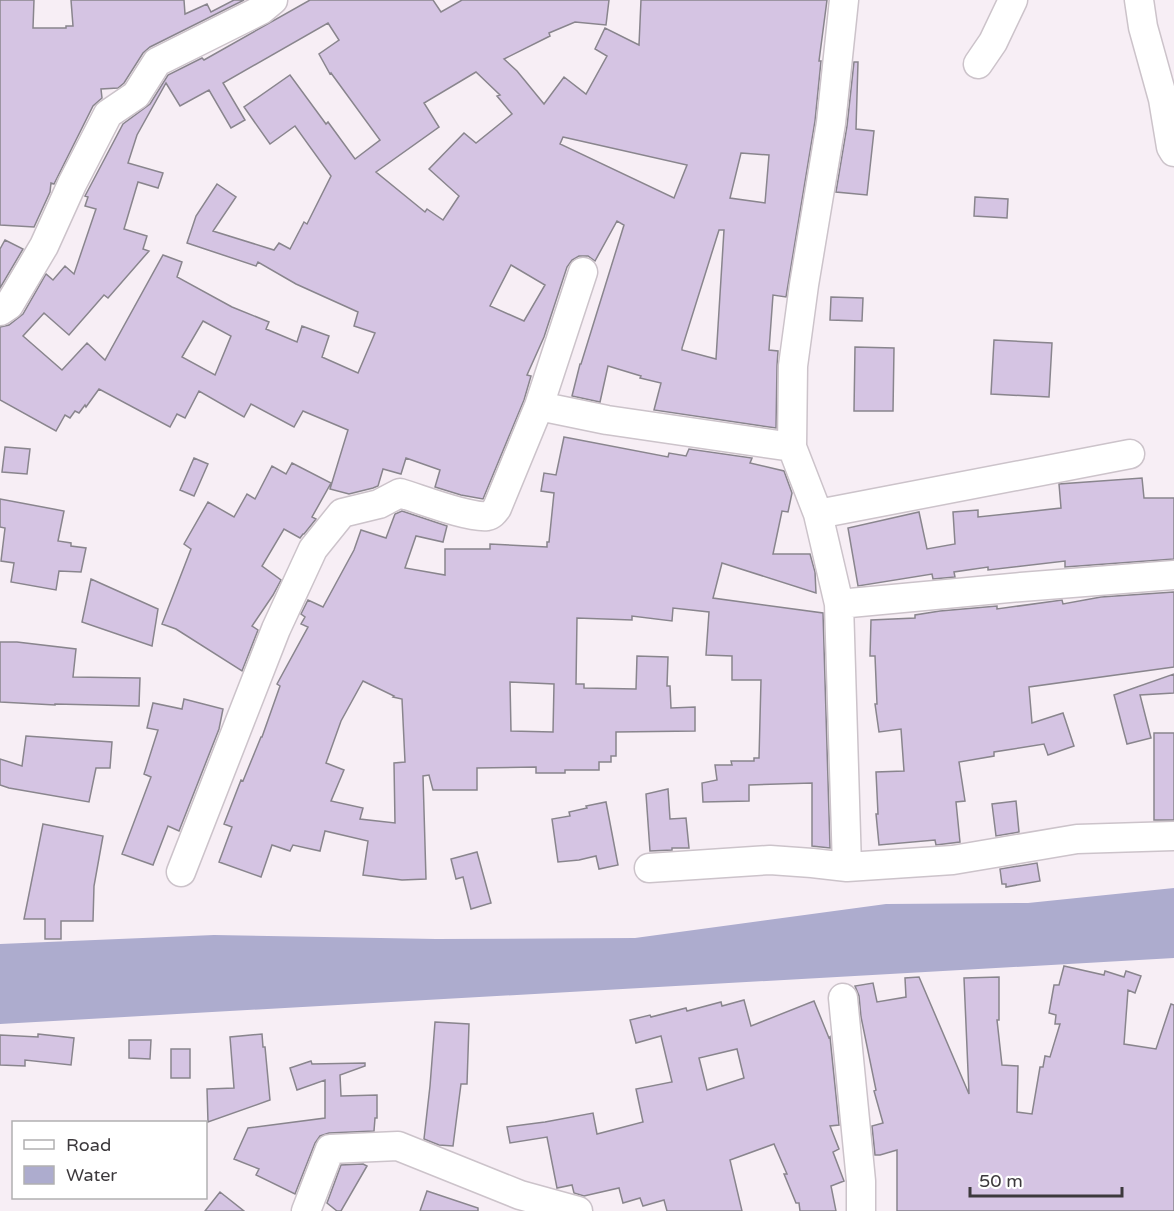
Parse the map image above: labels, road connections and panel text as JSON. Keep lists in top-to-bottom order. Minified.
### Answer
{"legend":["Road","Water"],"scale_bar":"50 m"}
